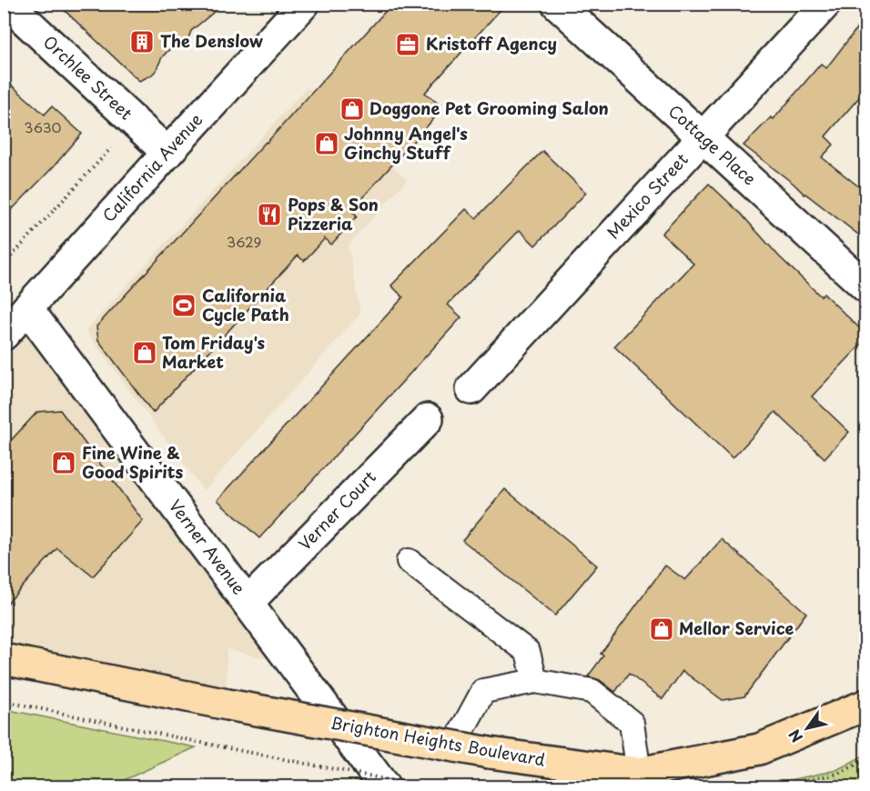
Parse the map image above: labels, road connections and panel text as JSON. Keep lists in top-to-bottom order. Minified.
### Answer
{"streets":{"main road":["Brighton Heights Boulevard"],"street":["Orchlee Street","Cottage Place","California Avenue","Mexico Street","Verner Court","Verner Avenue"]},"crossings":[["Orchlee Street","California Avenue"],["Cottage Place","Mexico Street"],["California Avenue","Verner Avenue"],["Verner Court","Verner Avenue"]],"places":{"building":["The Denslow"],"office":["Kristoff Agency"],"shop":["Doggone Pet Grooming Salon","Johnny Angel's Ginchy Stuff","Tom Friday's Market","Fine Wine & Good Spirits","Mellor Service"],"restaurant":["Pops & Son Pizzeria"],"sports":["California Cycle Path"]},"house_numbers":["3630","3629"],"north":"bottom left"}
